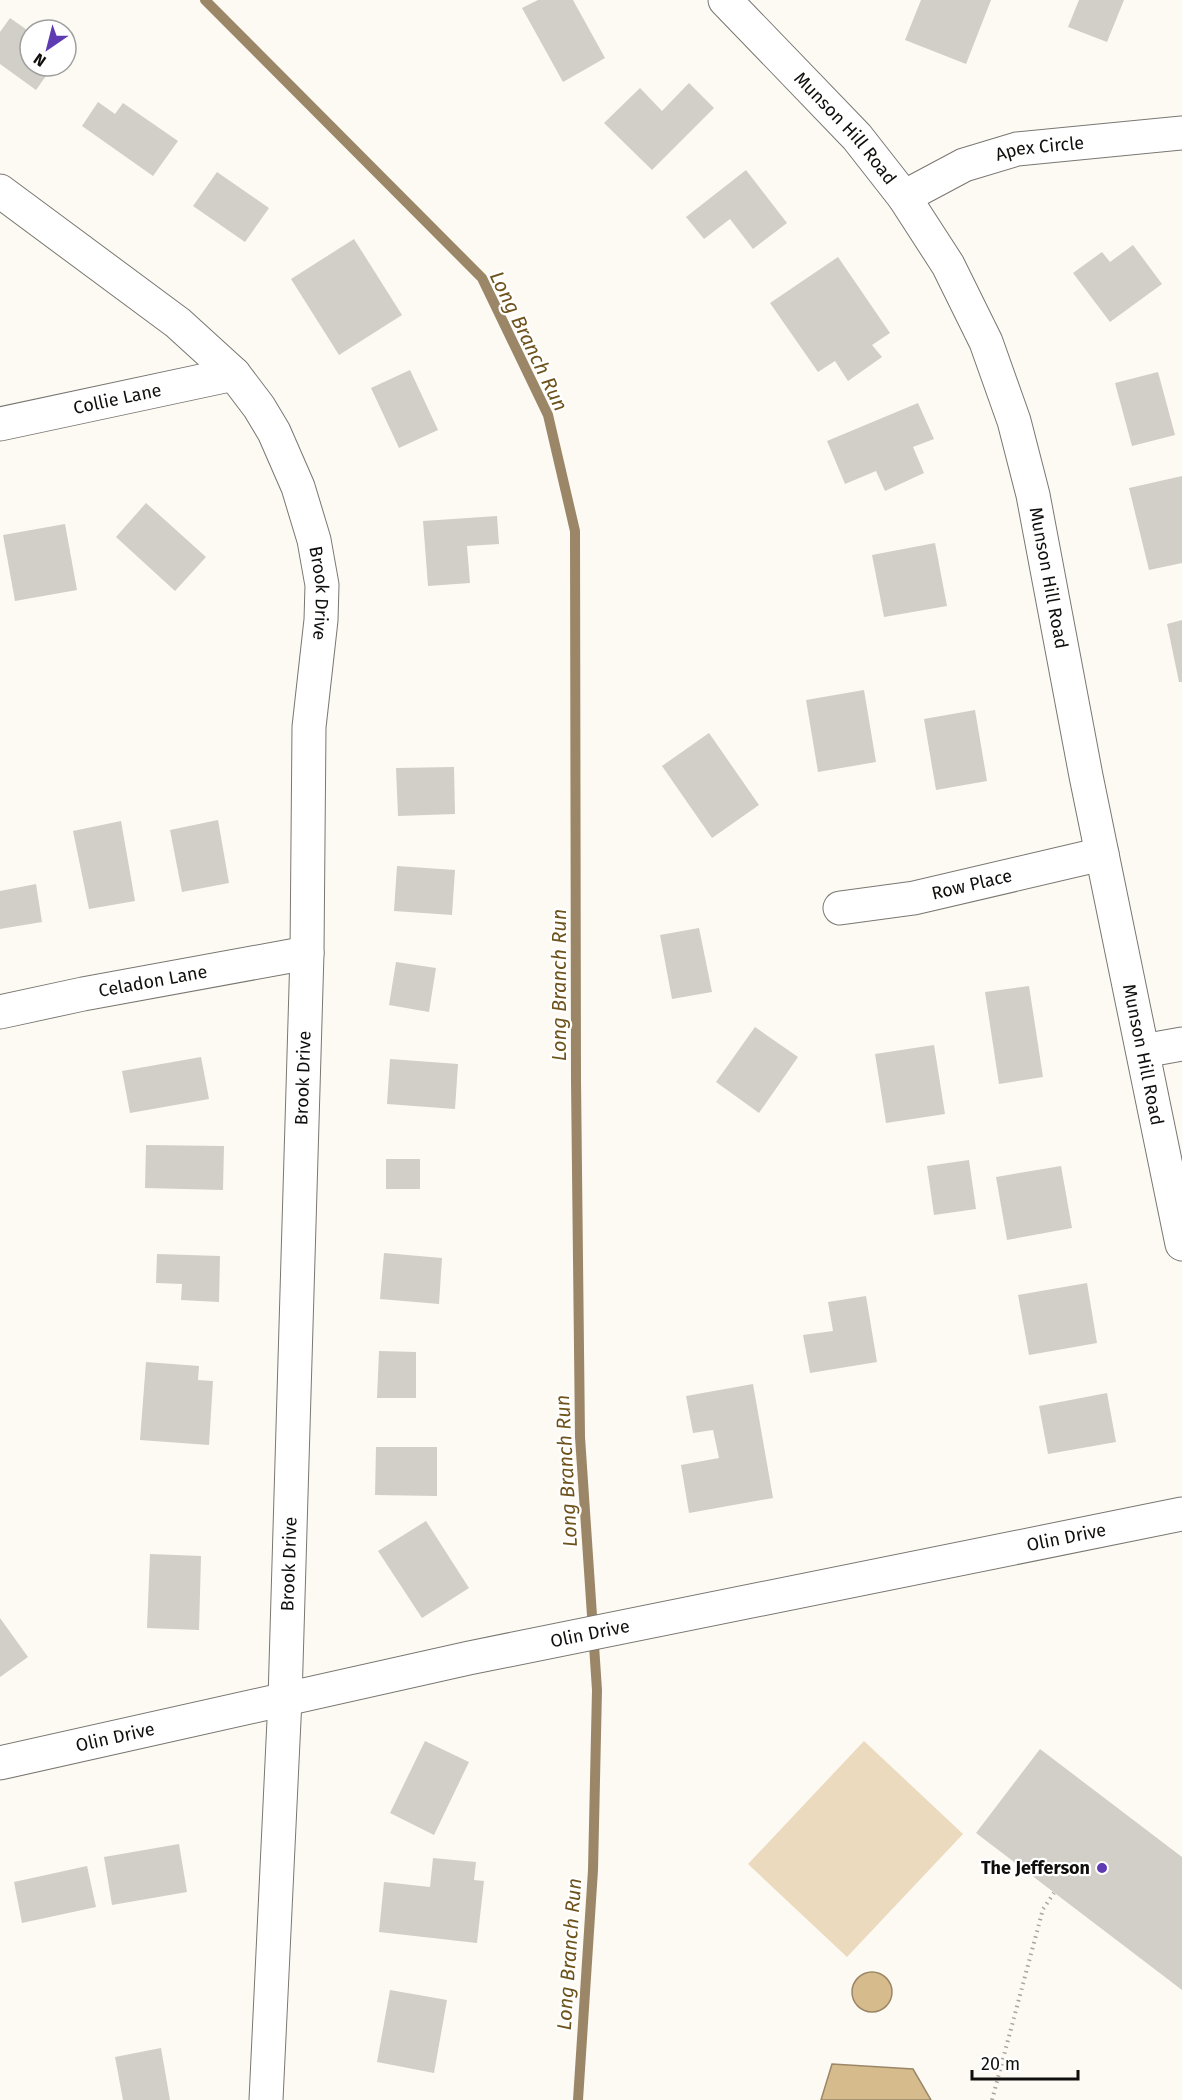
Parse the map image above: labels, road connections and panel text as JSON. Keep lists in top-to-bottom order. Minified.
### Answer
{"streets":{"street":["Munson Hill Road","Apex Circle","Collie Lane","Brook Drive","Row Place","Celadon Lane","Olin Drive"]},"crossings":[["Munson Hill Road","Apex Circle"],["Munson Hill Road","Row Place"],["Collie Lane","Brook Drive"],["Brook Drive","Celadon Lane"],["Brook Drive","Olin Drive"]],"water":["Long Branch Run"],"places":["The Jefferson"],"scale_bar":"20 m","north":"bottom left"}
